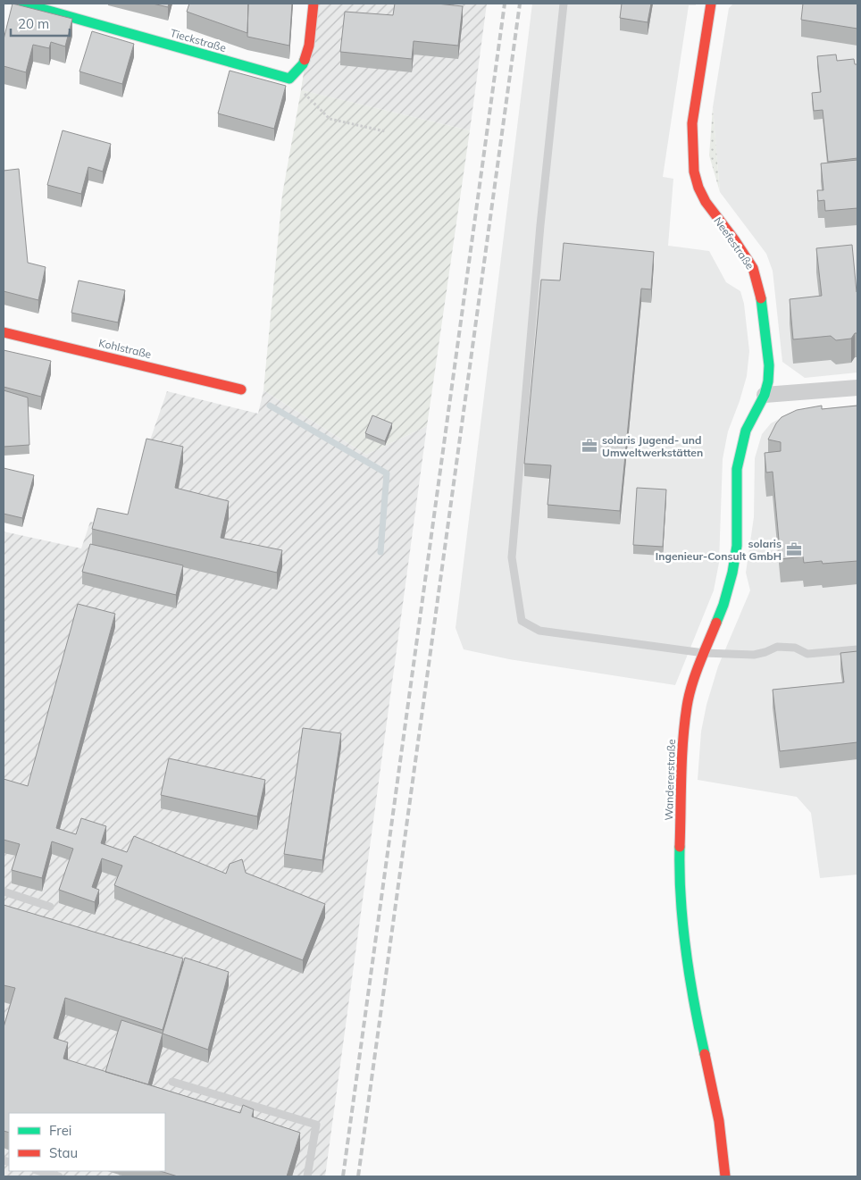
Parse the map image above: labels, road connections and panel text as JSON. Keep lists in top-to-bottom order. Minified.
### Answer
{"streets":{"street":["Tieckstraße","Neefestraße","Kohlstraße","Wandererstraße"]},"crossings":[["Neefestraße","Wandererstraße"]],"places":{"office":["solaris Jugend- und Umweltwerkstätten","solaris Ingenieur-Consult GmbH"]},"legend":["Frei","Stau"],"scale_bar":"20 m"}
